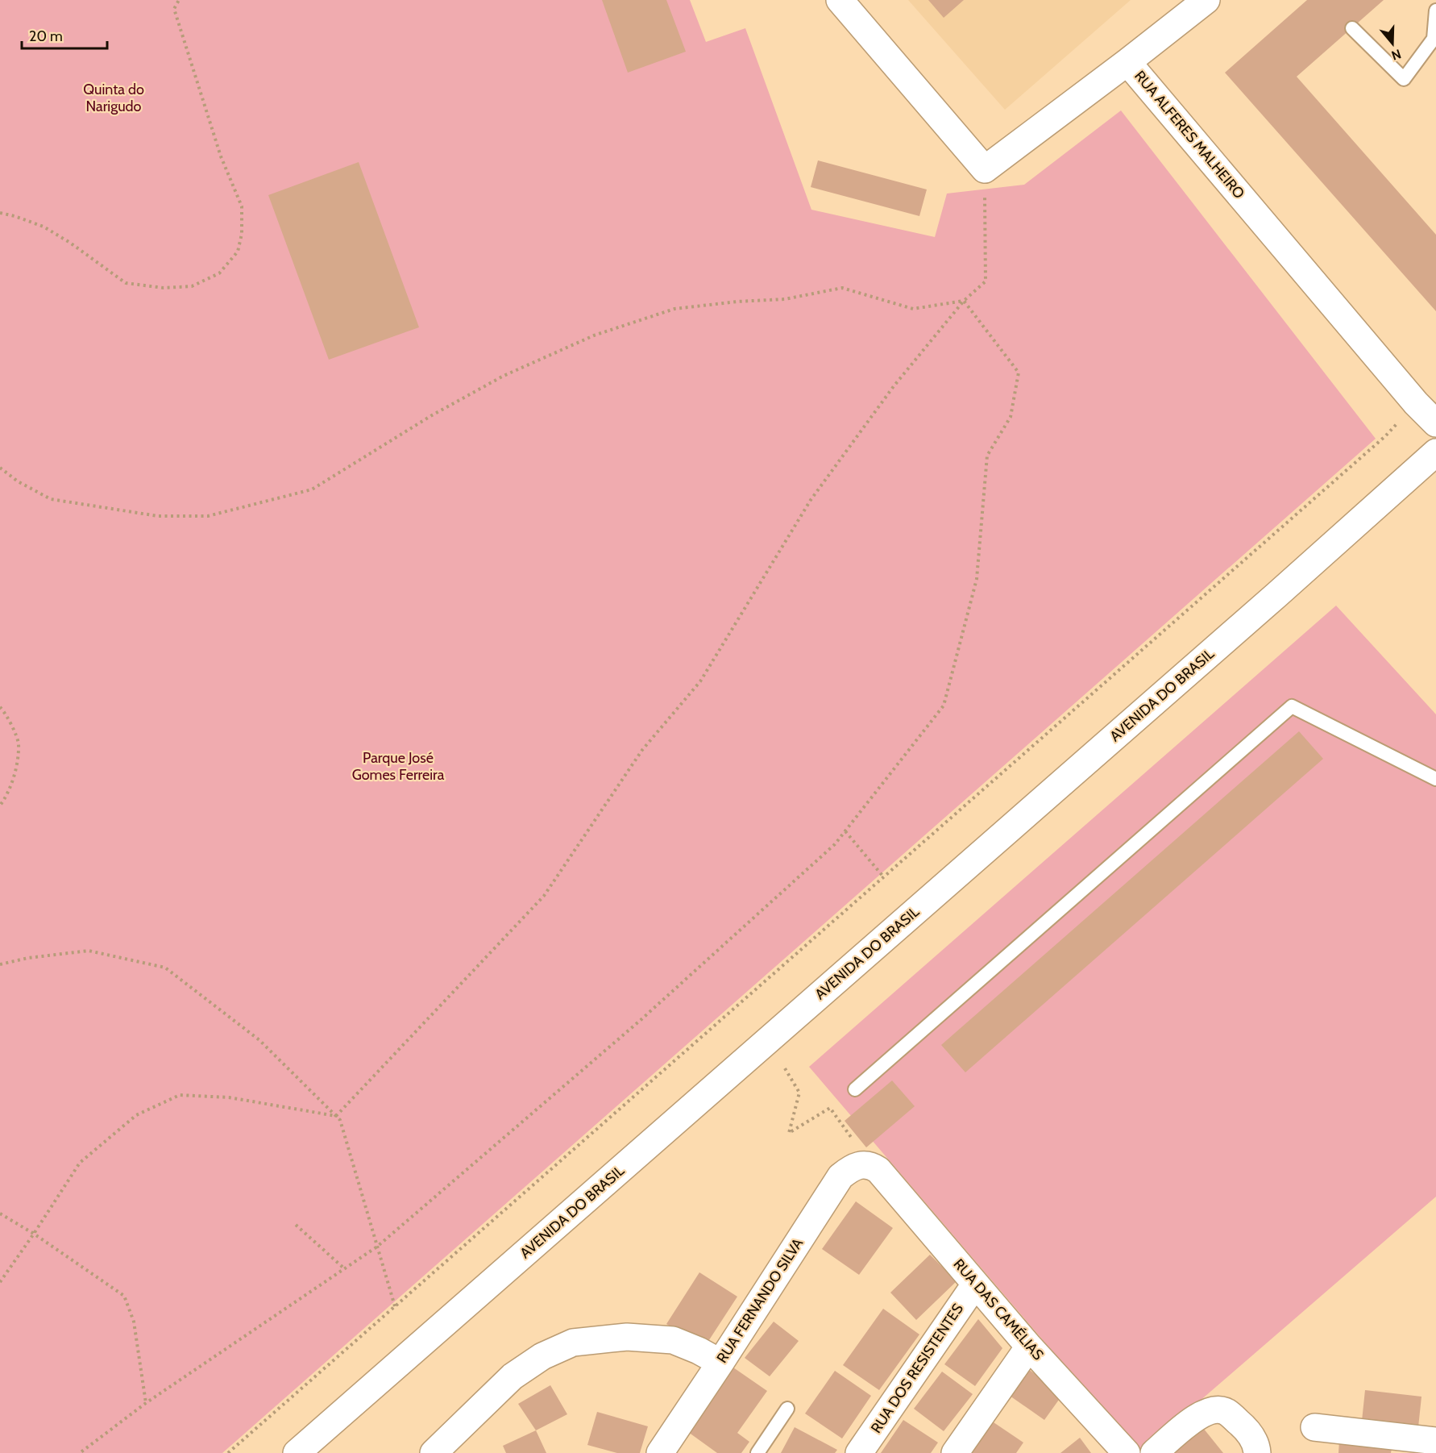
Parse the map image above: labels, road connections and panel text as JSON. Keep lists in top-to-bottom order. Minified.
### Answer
{"streets":{"street":["RUA ALFERES MALHEIRO","AVENIDA DO BRASIL","RUA FERNANDO SILVA","RUA DAS CAMÉLIAS","RUA DOS RESISTENTES"]},"crossings":[["RUA FERNANDO SILVA","RUA DAS CAMÉLIAS"],["RUA DAS CAMÉLIAS","RUA DOS RESISTENTES"]],"parks":["Quinta do Narigudo","Parque José Gomes Ferreira"],"scale_bar":"20 m","north":"bottom"}
